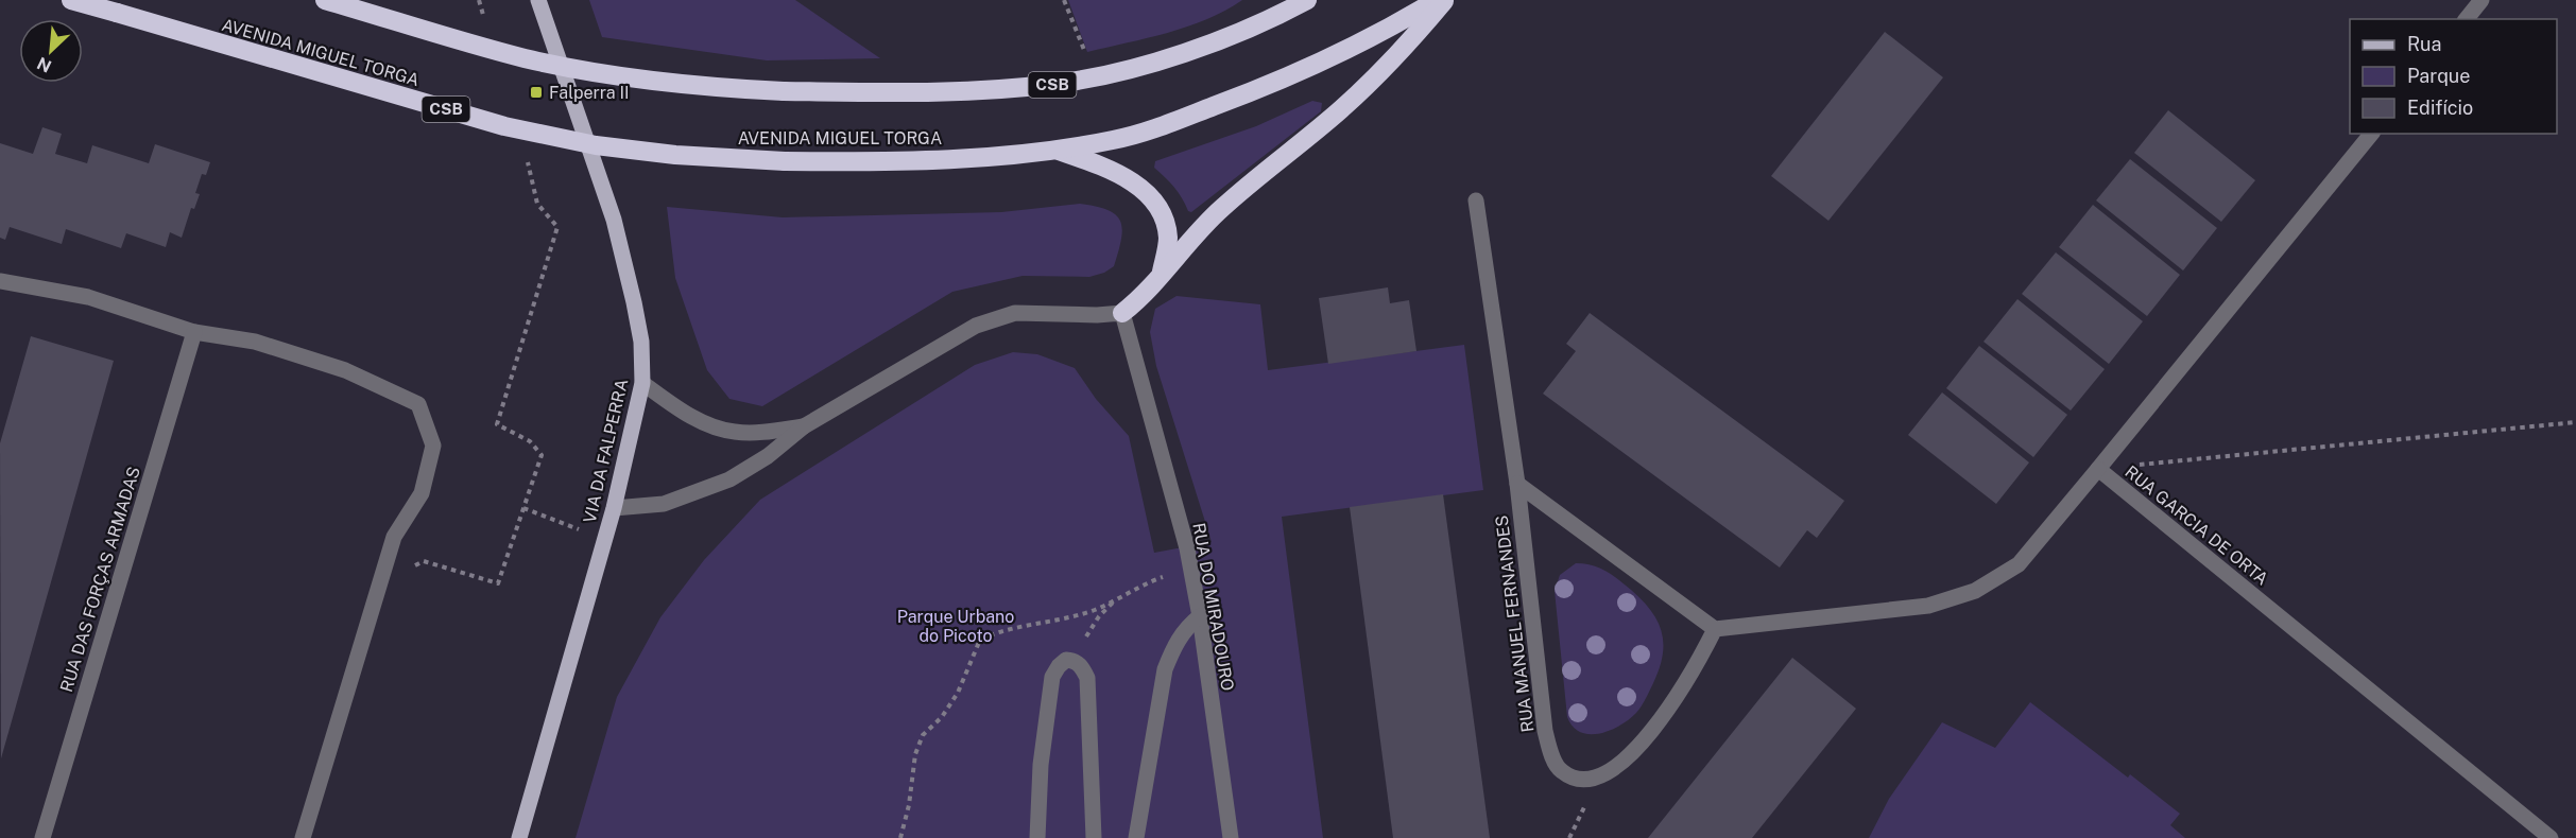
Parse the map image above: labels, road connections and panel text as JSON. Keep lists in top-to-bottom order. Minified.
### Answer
{"streets":{"highway":["AVENIDA MIGUEL TORGA","CSB"],"main road":["VIA DA FALPERRA"],"street":["RUA GARCIA DE ORTA","RUA DAS FORÇAS ARMADAS","RUA DO MIRADOURO","RUA MANUEL FERNANDES"]},"parks":["Parque Urbano do Picoto"],"places":{"transit":["Falperra II"]},"legend":["Rua","Parque","Edifício"],"north":"bottom left"}
